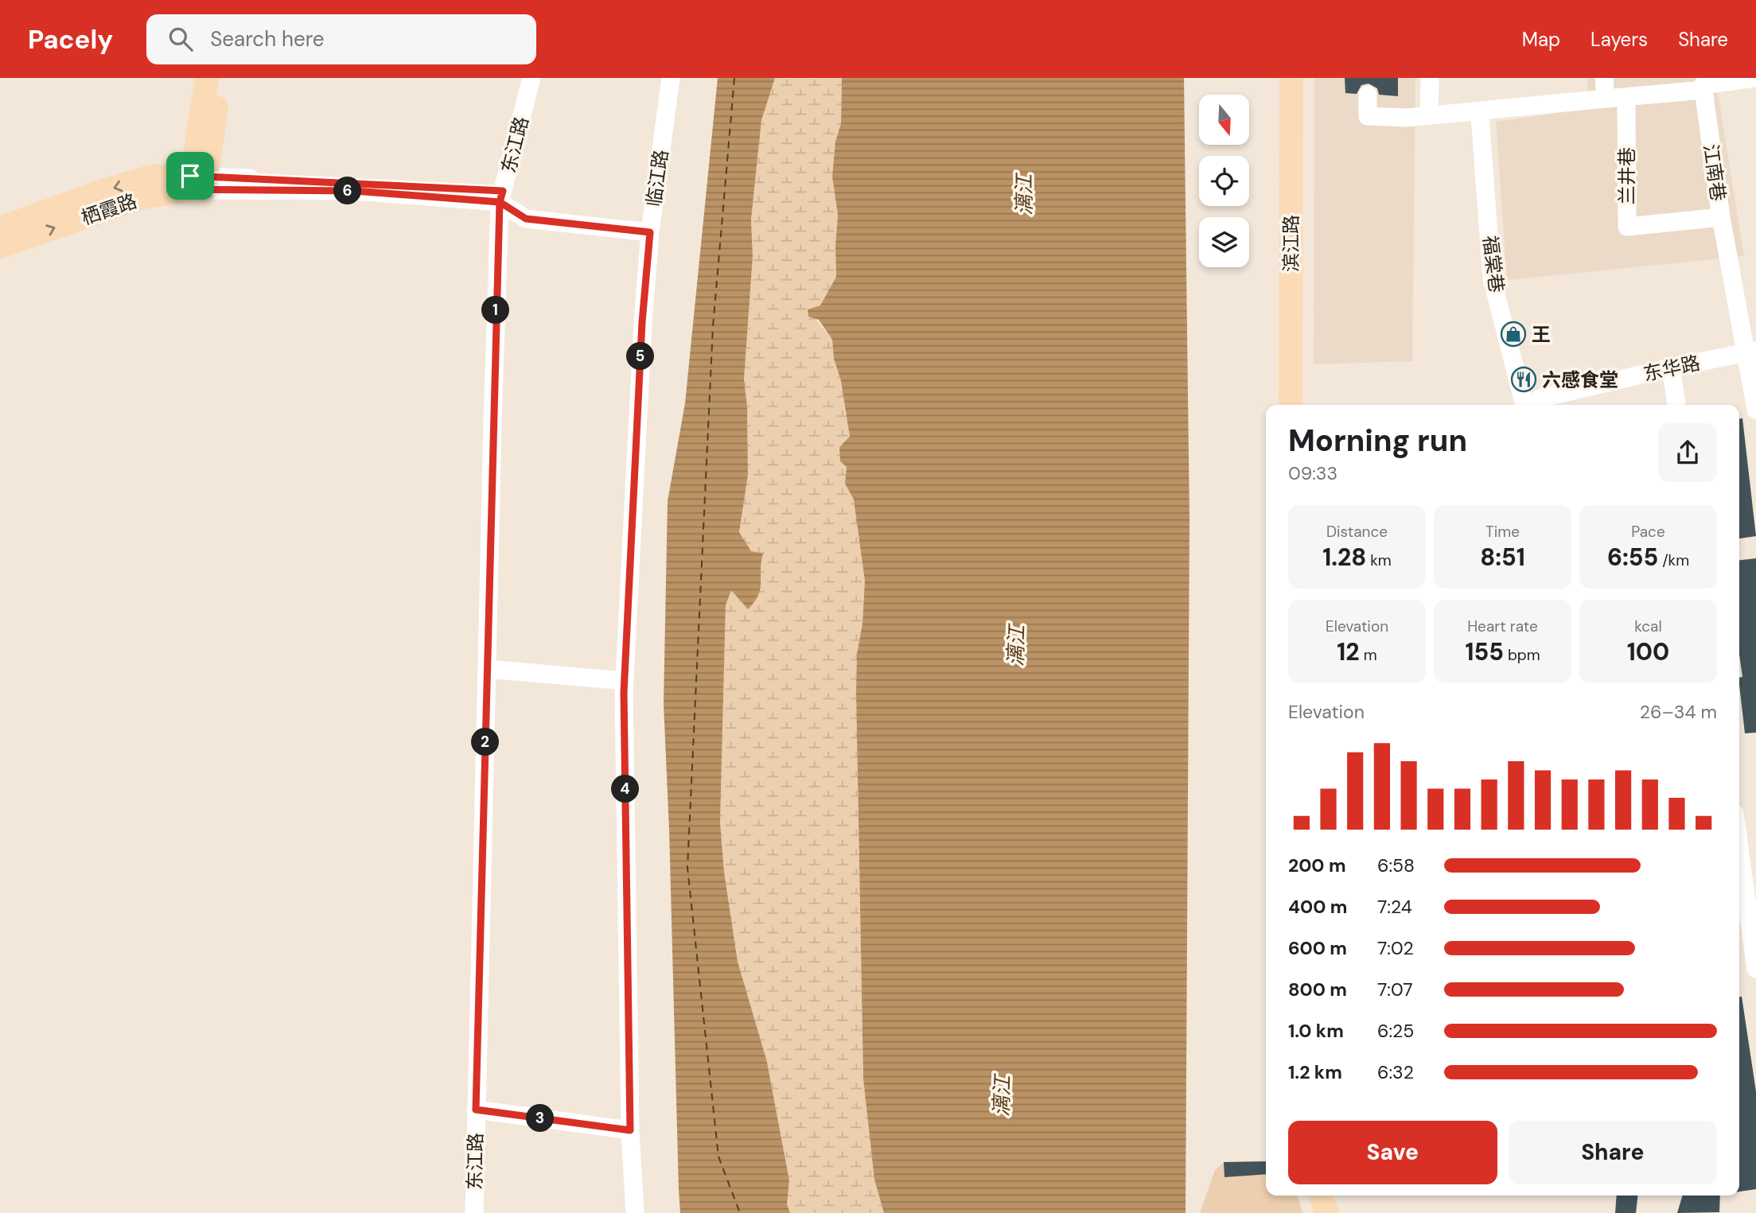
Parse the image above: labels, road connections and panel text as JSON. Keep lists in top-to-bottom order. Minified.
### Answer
{"streets":{"main road":["栖霞路","滨江路"],"street":["东江路","江南巷","兰井巷","临江路","福棠巷","东华路"]},"crossings":[["东江路","栖霞路"],["江南巷","兰井巷"],["江南巷","东华路"],["临江路","栖霞路"]],"water":["漓江"],"places":{"shop":["王"],"restaurant":["六感食堂"]},"north":"bottom","page":{"header":"Pacely","search":"Search here","nav":["Map","Layers","Share"],"pins":["6","1","5","2","4","3"],"heading":["Morning run","09:33"],"stats":[["Distance","1.28 km"],["Time","8:51"],["Pace","6:55 /km"],["Elevation","12 m"],["Heart rate","155 bpm"],["kcal","100"]],"chart":["Elevation","26–34 m"],"list":[{"name":"200 m","note":"6:58"},{"name":"400 m","note":"7:24"},{"name":"600 m","note":"7:02"},{"name":"800 m","note":"7:07"},{"name":"1.0 km","note":"6:25"},{"name":"1.2 km","note":"6:32"}],"buttons":["Save","Share"]}}
